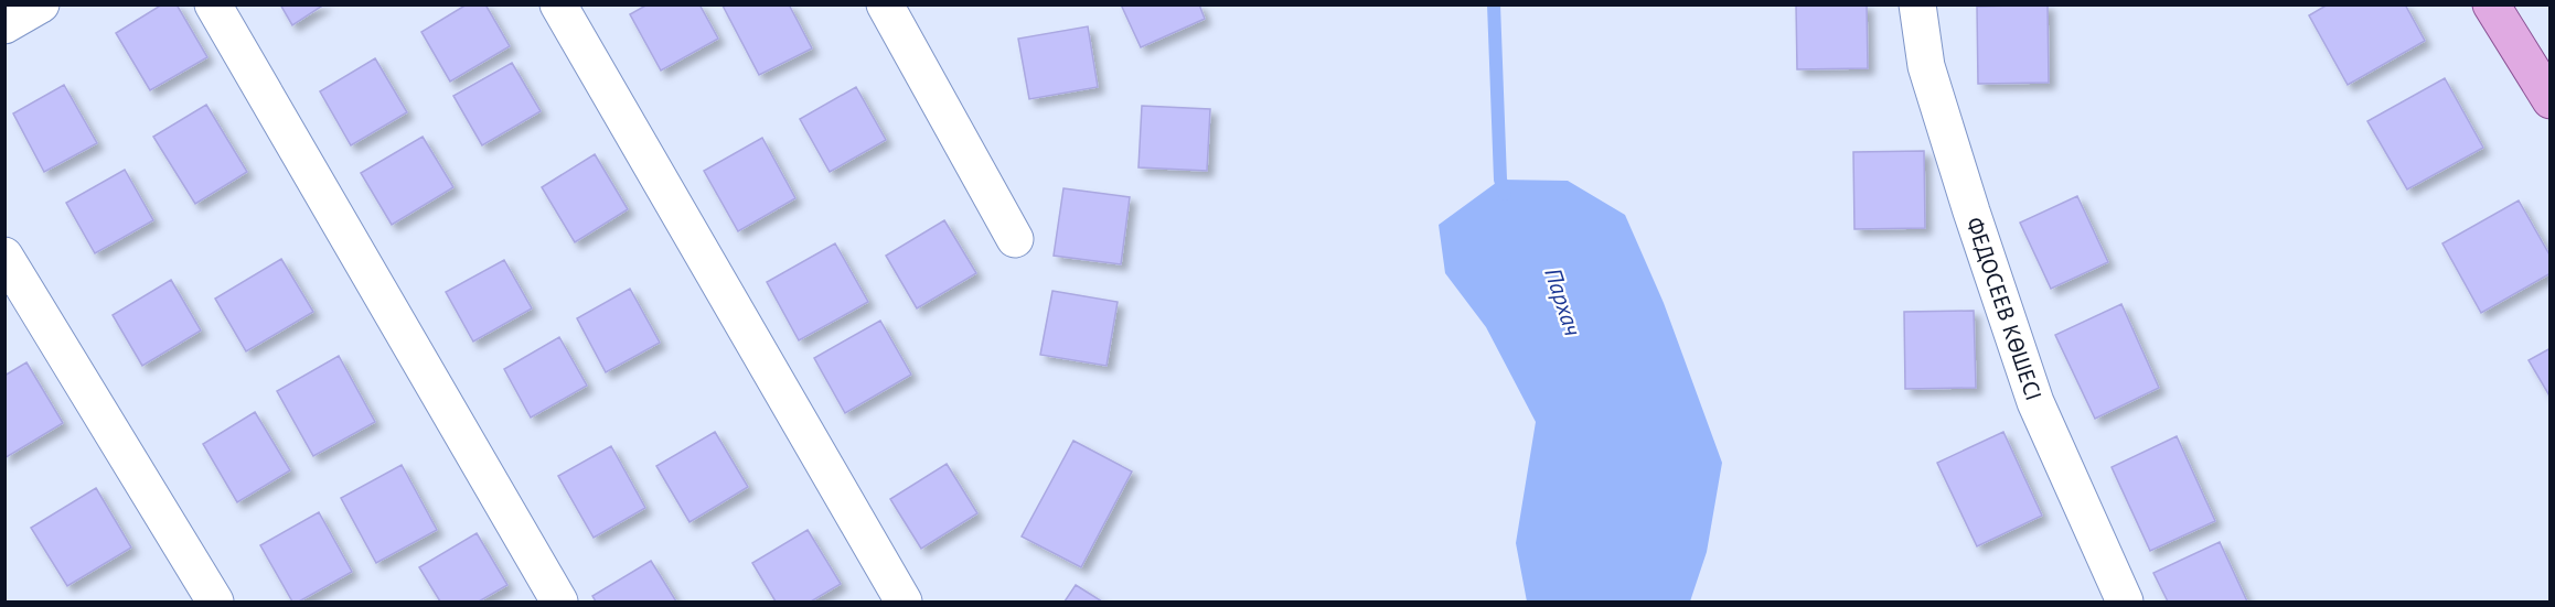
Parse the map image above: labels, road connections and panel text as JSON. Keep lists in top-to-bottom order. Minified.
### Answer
{"streets":{"street":["ФЕДОСЕЕВ КӨШЕСІ"]},"water":["Пархач"]}
